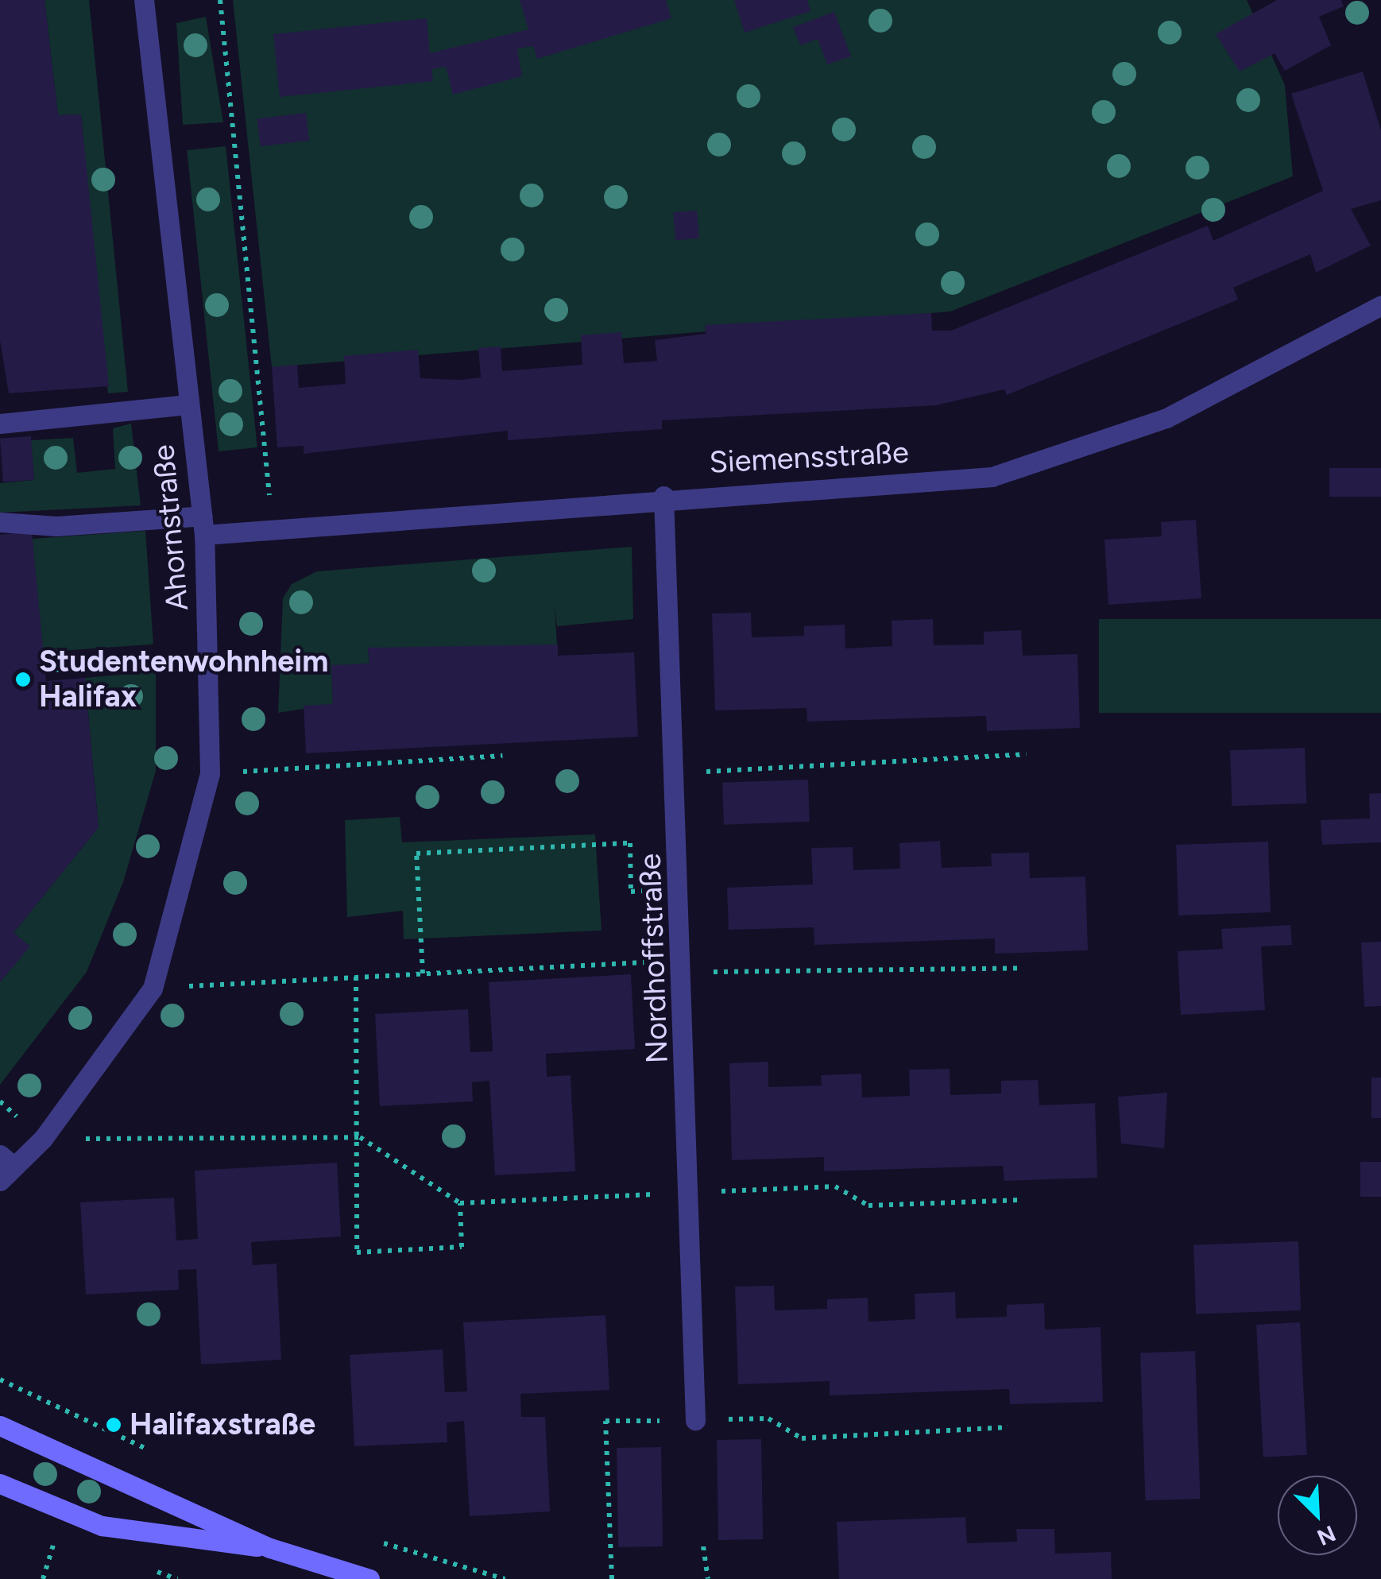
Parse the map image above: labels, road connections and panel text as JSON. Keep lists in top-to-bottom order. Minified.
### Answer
{"streets":{"street":["Siemensstraße","Ahornstraße","Nordhoffstraße"]},"crossings":[["Siemensstraße","Ahornstraße"],["Siemensstraße","Nordhoffstraße"]],"places":["Studentenwohnheim Halifax","Halifaxstraße"],"north":"bottom right"}
